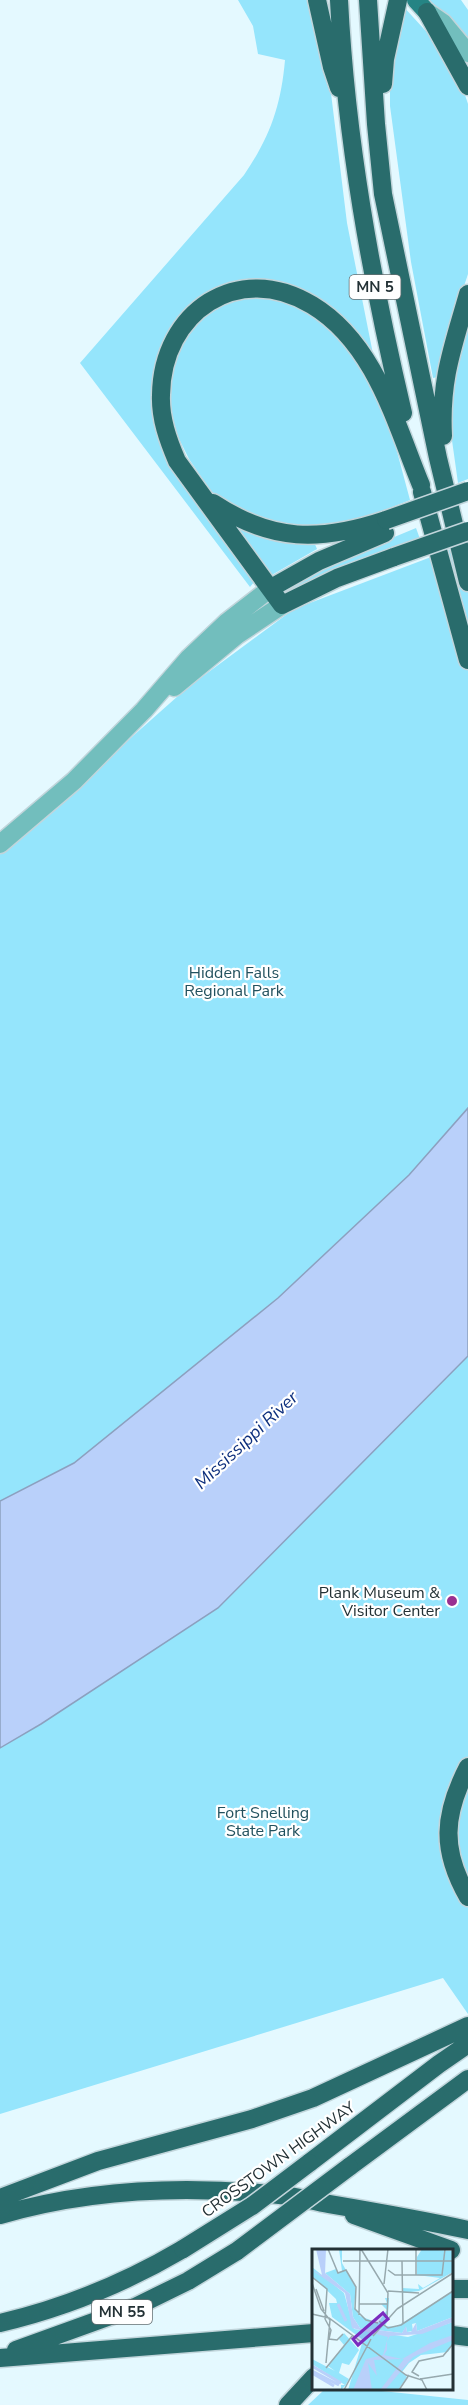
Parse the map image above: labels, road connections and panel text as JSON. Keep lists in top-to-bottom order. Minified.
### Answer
{"streets":{"highway":["MN 5","CROSSTOWN HIGHWAY","MN 55"]},"water":["Mississippi River"],"parks":["Hidden Falls Regional Park","Fort Snelling State Park"],"places":["Plank Museum & Visitor Center"]}
